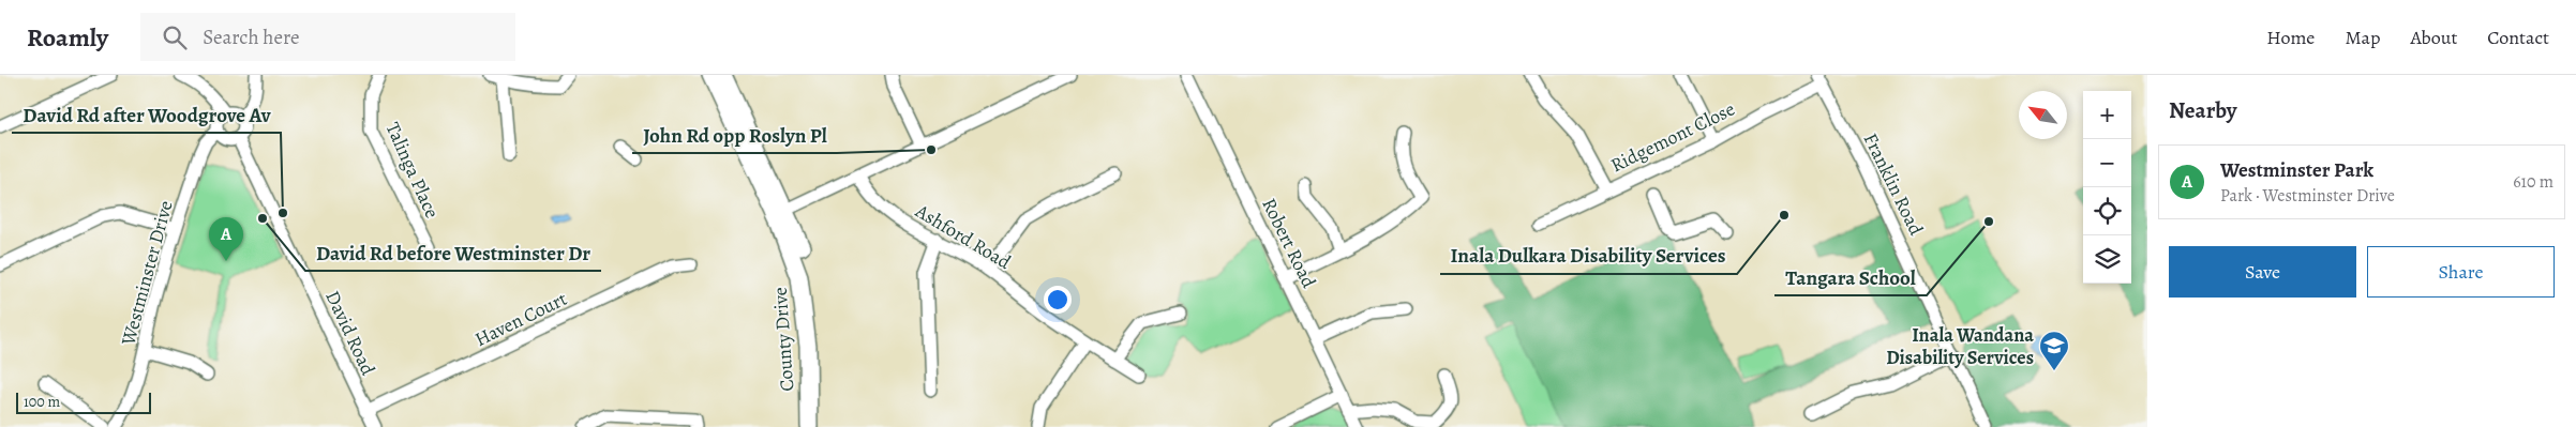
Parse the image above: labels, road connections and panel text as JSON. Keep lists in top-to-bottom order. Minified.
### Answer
{"streets":{"main road":["County Drive"],"street":["Ridgemont Close","Talinga Place","Franklin Road","Ashford Road","Robert Road","Westminster Drive","Haven Court","David Road"]},"crossings":[["Ridgemont Close","Franklin Road"],["Westminster Drive","David Road"],["Haven Court","David Road"]],"places":{"other":["John Rd opp Roslyn Pl","David Rd after Woodgrove Av","Inala Dulkara Disability Services","David Rd before Westminster Dr","Tangara School"],"school or university":["Inala Wandana Disability Services"]},"scale_bar":"100 m","north":"top left","page":{"header":"Roamly","search":"Search here","nav":["Home","Map","About","Contact"],"heading":"Nearby","map_buttons":["+","−"],"list":[{"mark":"A","name":"Westminster Park","note":"Park · Westminster Drive","value":"610 m"}],"pins":"A","buttons":["Save","Share"],"scale":"100 m"}}
